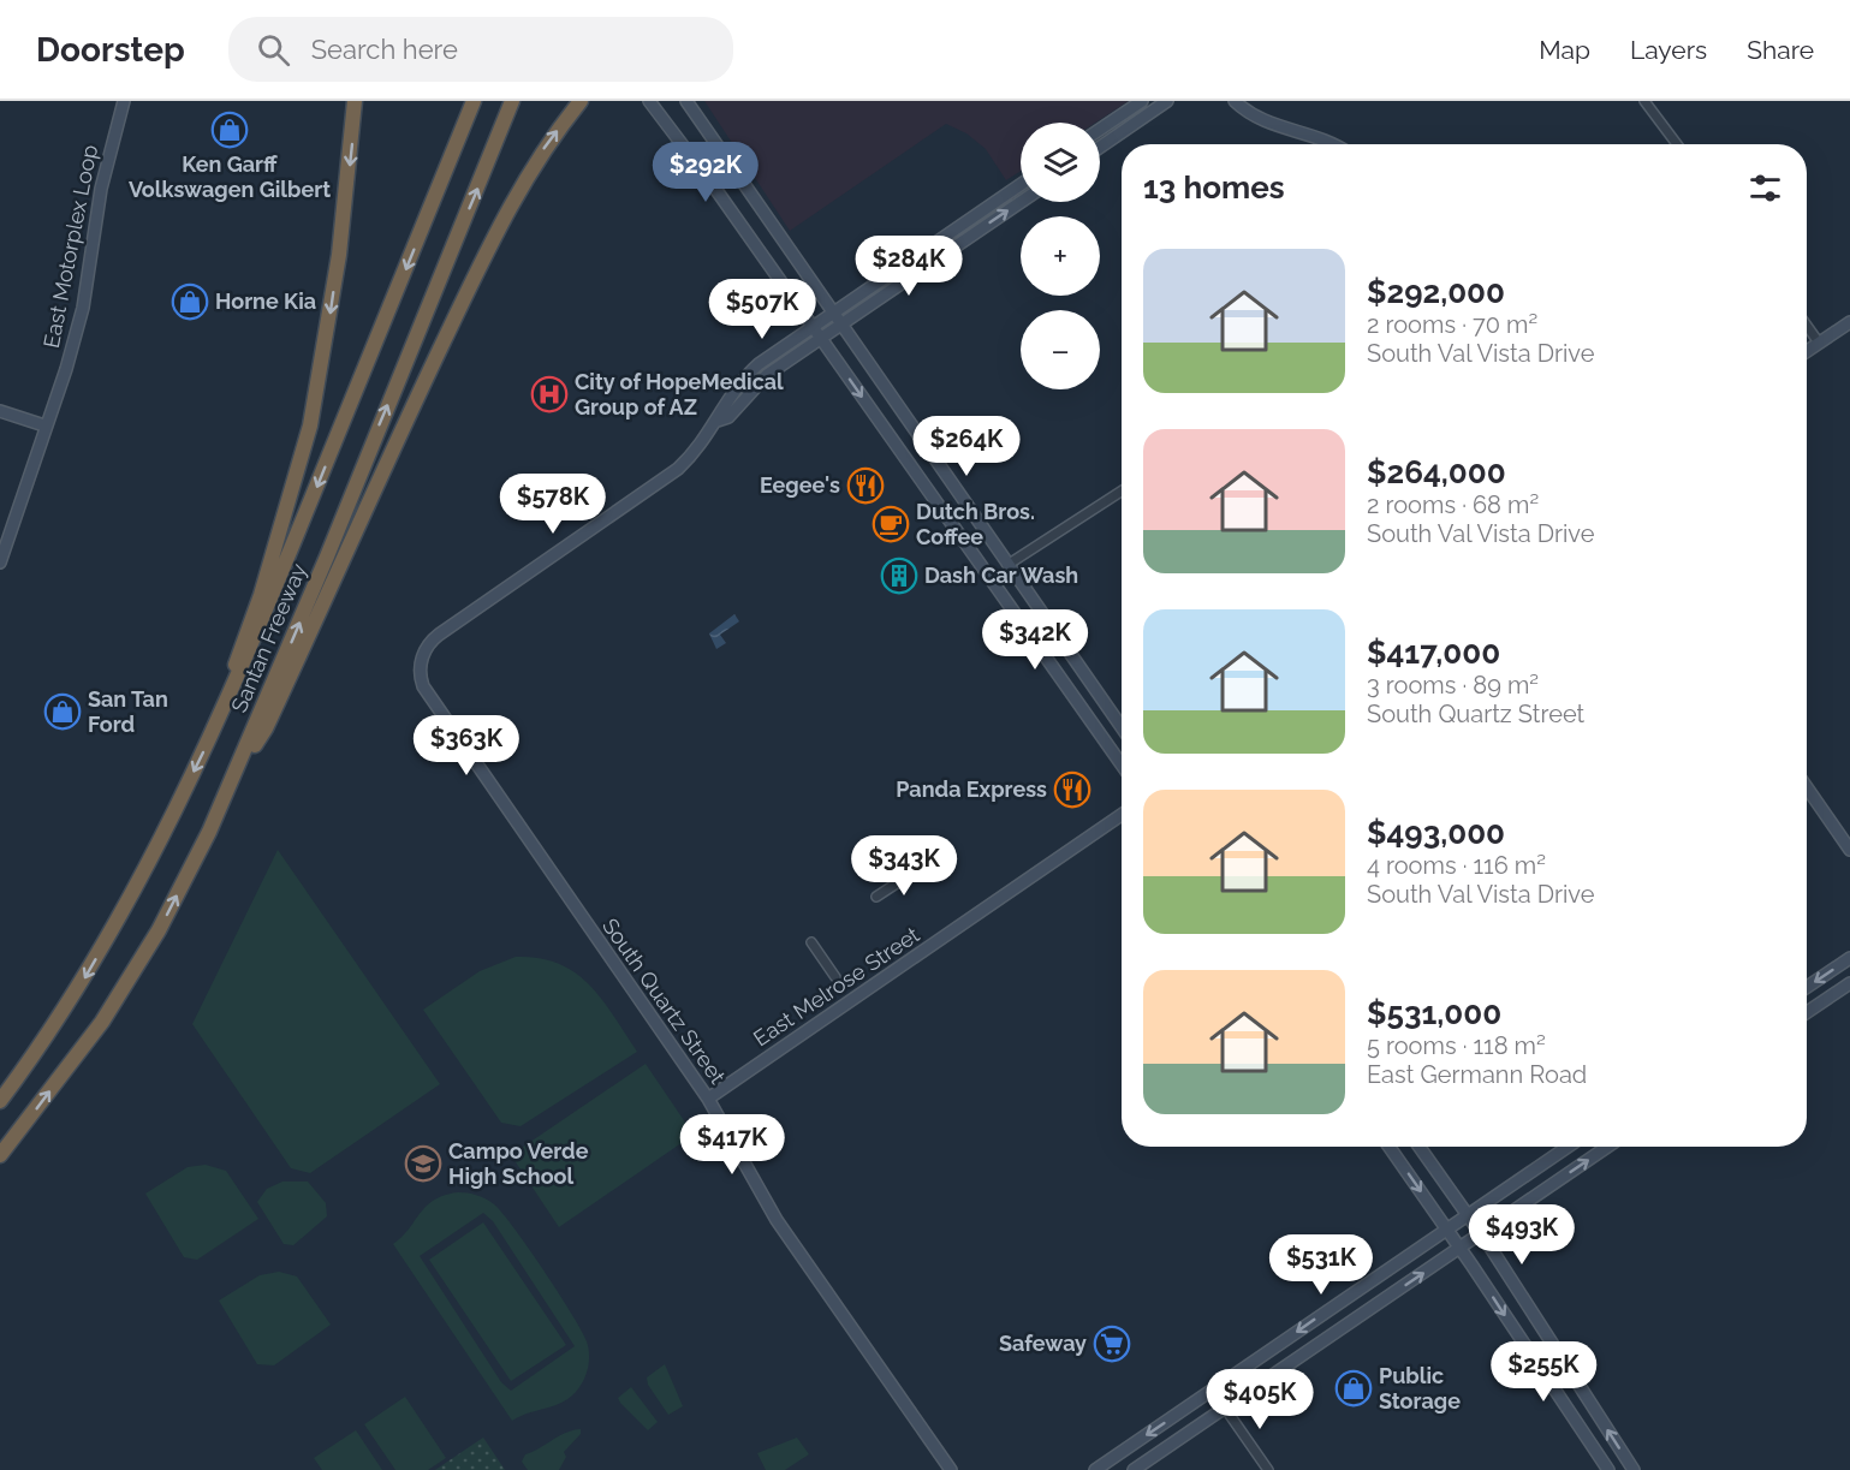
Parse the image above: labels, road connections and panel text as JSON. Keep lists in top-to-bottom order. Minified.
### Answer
{"streets":{"highway":["Santan Freeway"],"main road":["East Motorplex Loop","East Melrose Street","South Quartz Street"]},"crossings":[["East Melrose Street","South Quartz Street"]],"places":{"shop":["Ken Garff Volkswagen Gilbert","Horne Kia","San Tan Ford","Public Storage"],"hospital":["City of HopeMedical Group of AZ"],"restaurant":["Eegee's","Panda Express"],"cafe":["Dutch Bros. Coffee"],"building":["Dash Car Wash"],"school or university":["Campo Verde High School"],"supermarket":["Safeway"]},"page":{"header":"Doorstep","search":"Search here","nav":["Map","Layers","Share"],"map_buttons":["+","−"],"price":["$292K","$284K","$507K","$264K","$578K","$342K","$363K","$343K","$417K","$493K","$531K","$255K","$405K"],"heading":"13 homes","list":[{"name":"$292,000","note":"2 rooms · 70 m² · South Val Vista Drive"},{"name":"$264,000","note":"2 rooms · 68 m² · South Val Vista Drive"},{"name":"$417,000","note":"3 rooms · 89 m² · South Quartz Street"},{"name":"$493,000","note":"4 rooms · 116 m² · South Val Vista Drive"},{"name":"$531,000","note":"5 rooms · 118 m² · East Germann Road"}]}}
